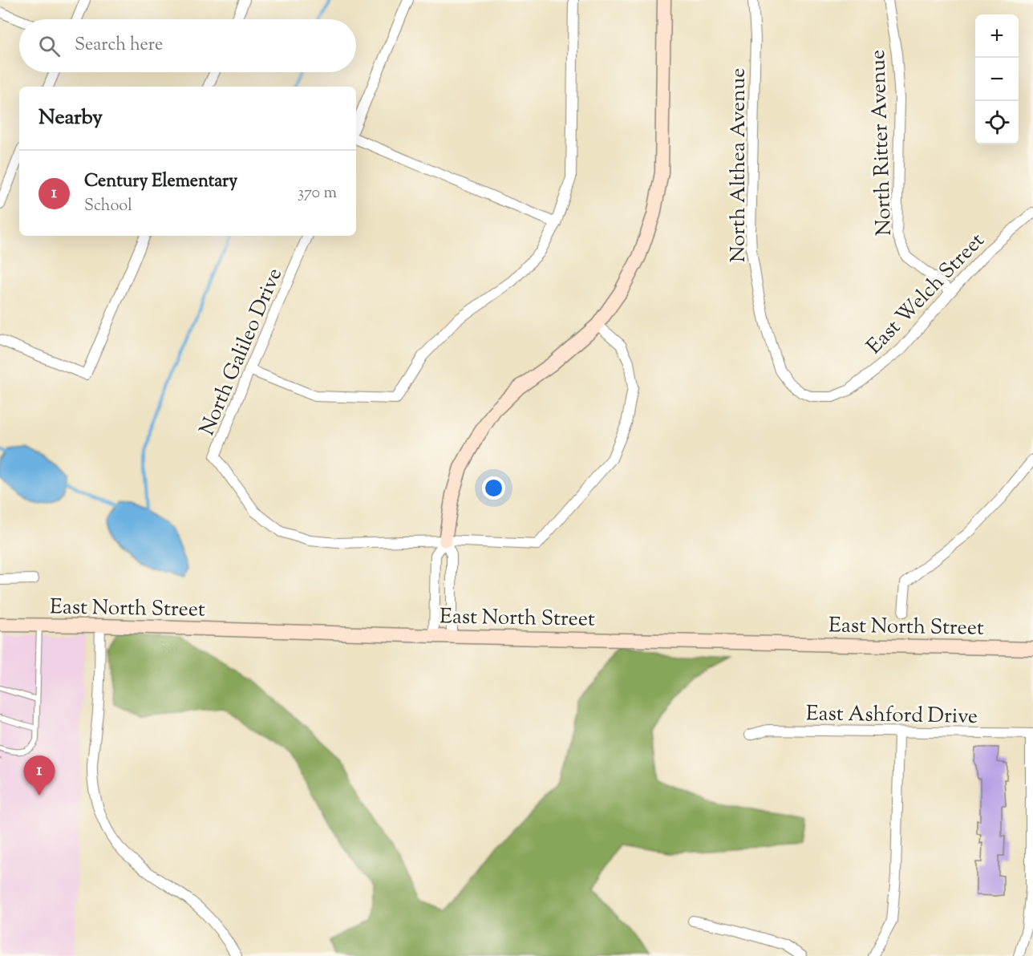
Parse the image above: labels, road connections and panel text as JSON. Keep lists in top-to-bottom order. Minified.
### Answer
{"streets":{"street":["North Ritter Avenue","North Althea Avenue","East Welch Street","North Galileo Drive","East North Street","East Ashford Drive"]},"crossings":[["North Ritter Avenue","East Welch Street"],["North Althea Avenue","East Welch Street"]],"page":{"map_buttons":["+","−"],"search":"Search here","heading":"Nearby","list":[{"mark":"1","name":"Century Elementary","note":"School","value":"370 m"}],"pins":"1"}}
